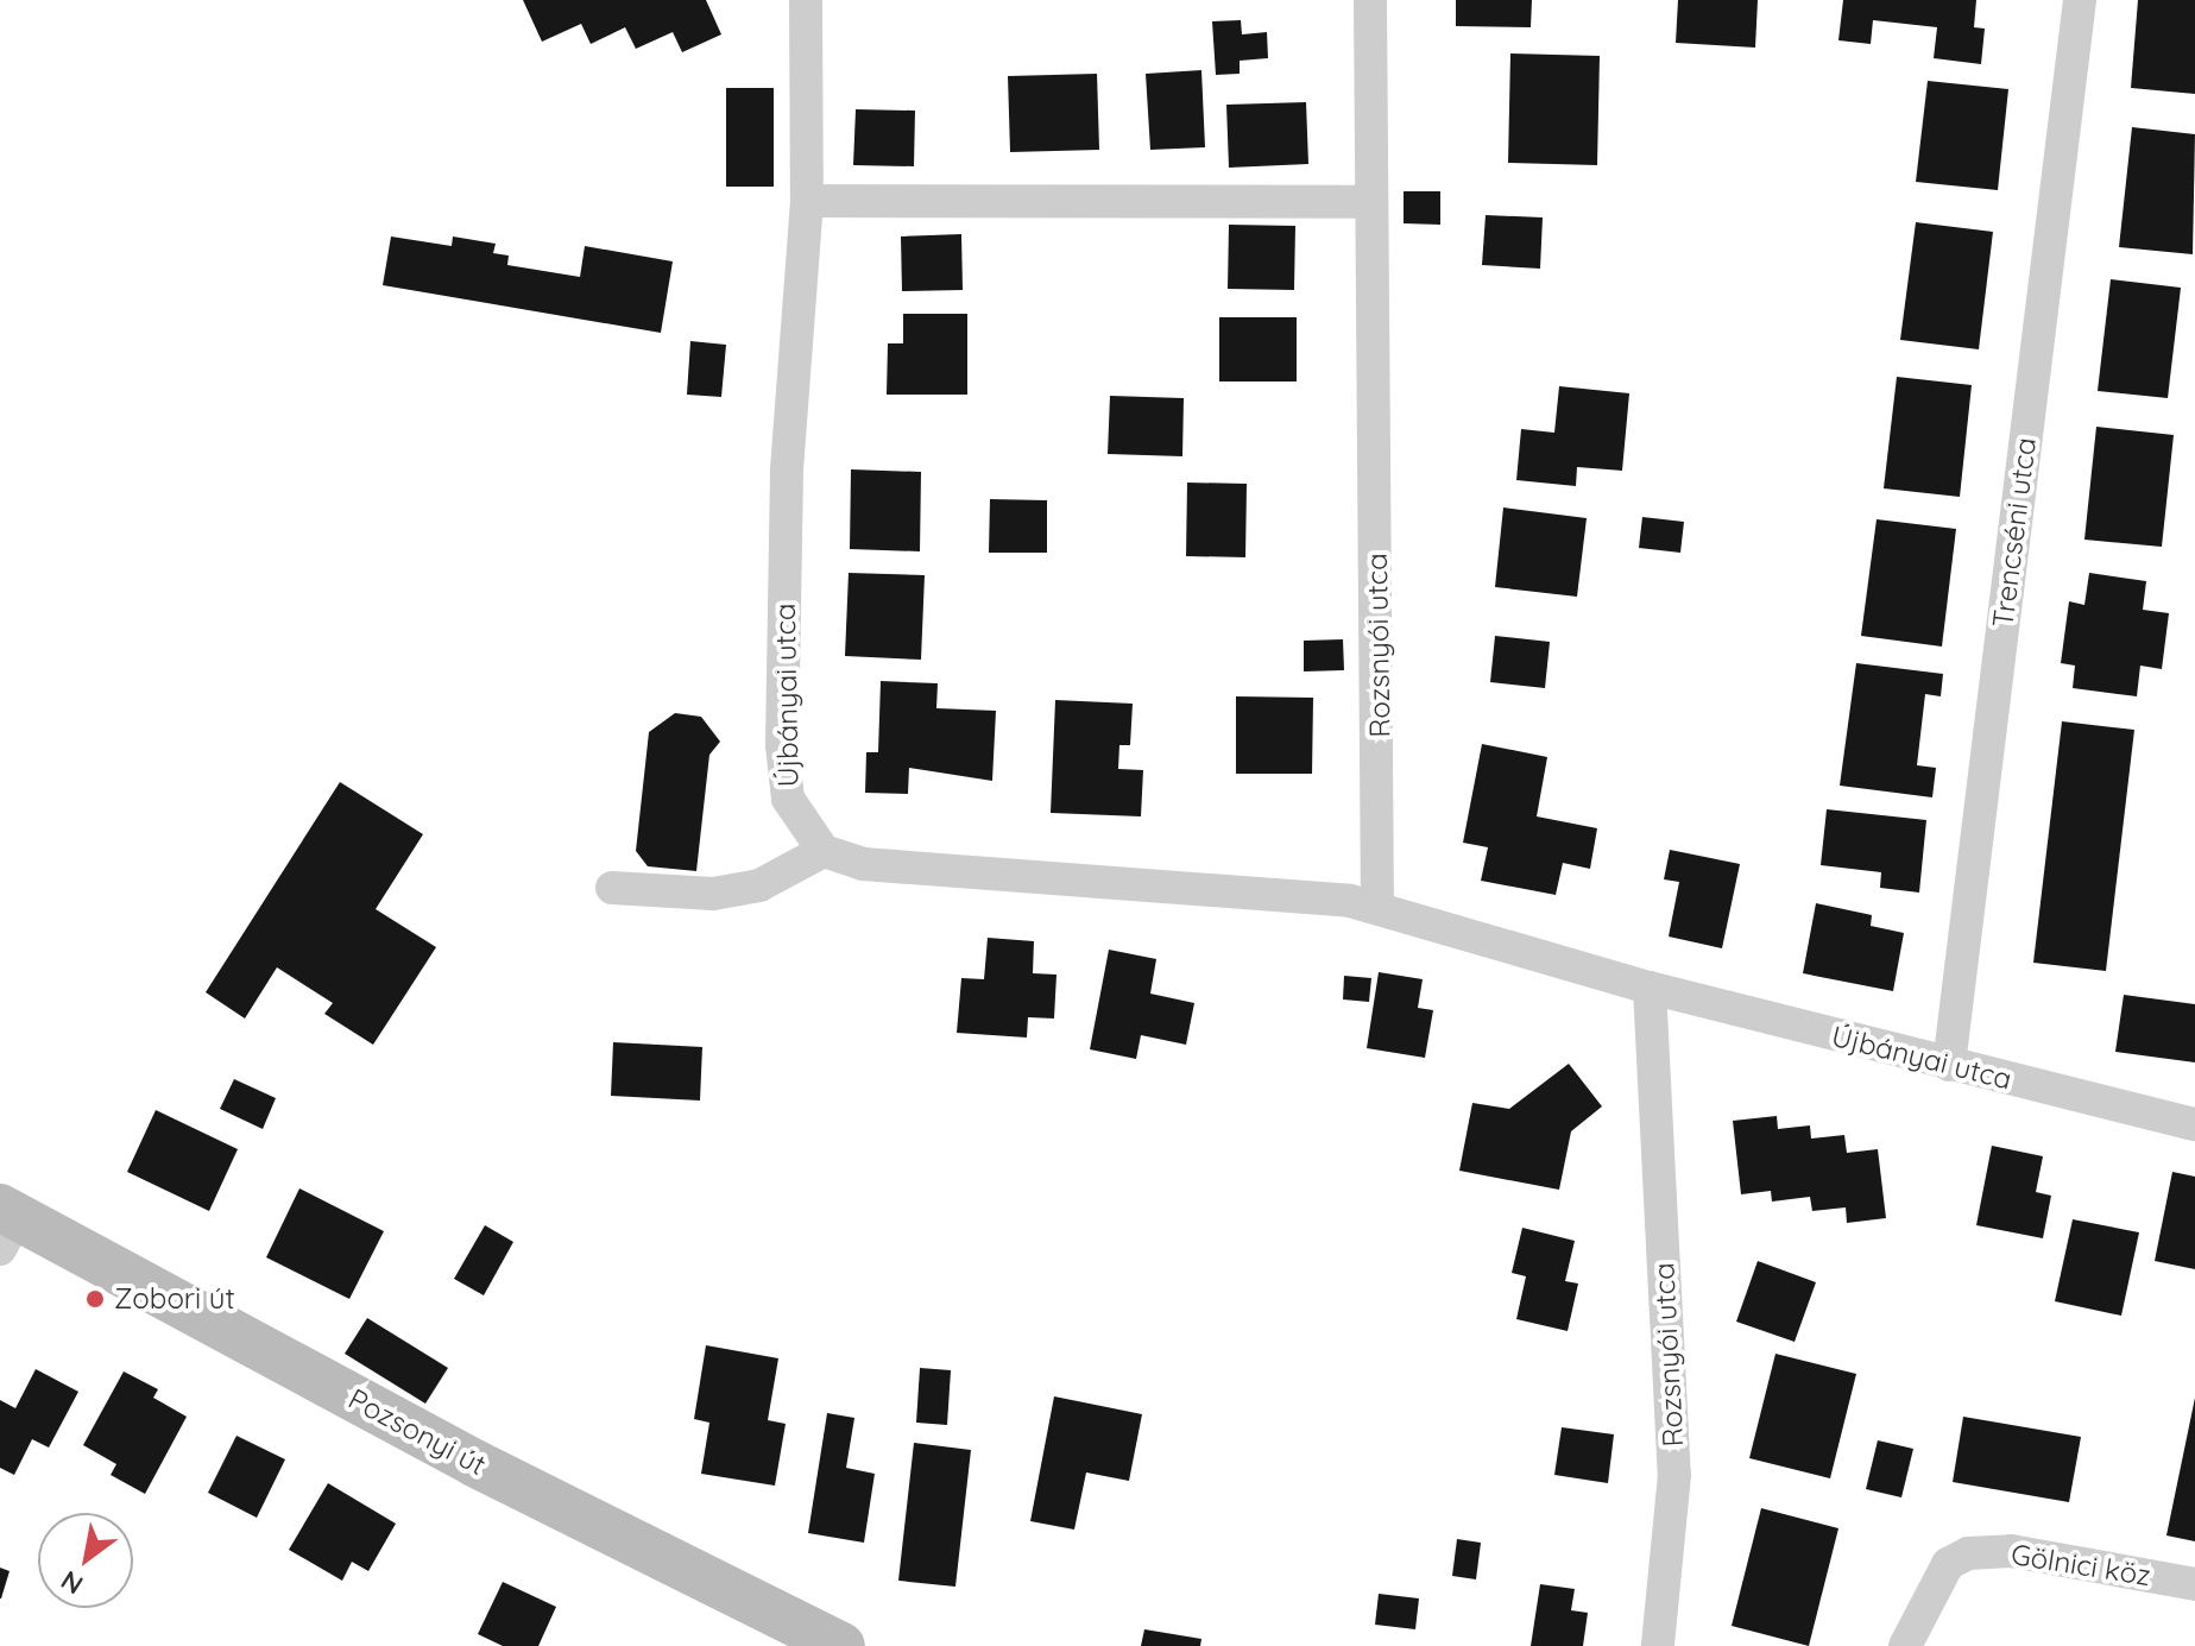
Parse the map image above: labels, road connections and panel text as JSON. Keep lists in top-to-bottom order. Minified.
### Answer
{"streets":{"street":["Trencséni utca","Rozsnyói utca","Újbányai utca","Pozsonyi út","Gölnici köz"]},"crossings":[["Trencséni utca","Újbányai utca"],["Rozsnyói utca","Újbányai utca"]],"places":["Zobori út"],"north":"bottom left"}
